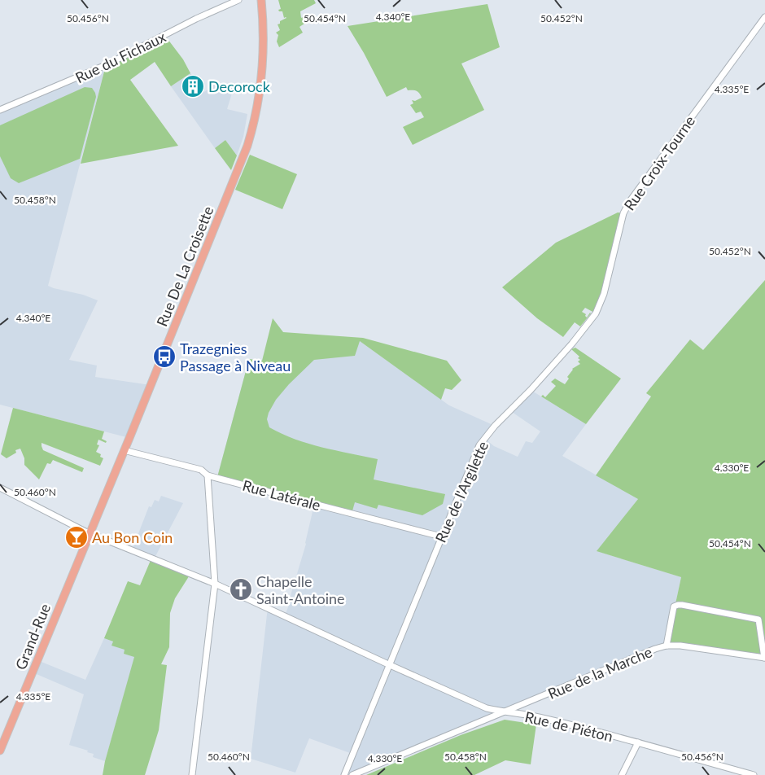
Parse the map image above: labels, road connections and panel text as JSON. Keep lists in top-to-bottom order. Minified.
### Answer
{"streets":{"main road":["Rue De La Croisette","Grand-Rue"],"street":["Rue du Fichaux","Rue Croix-Tourne","Rue de l'Argilette","Rue Latérale","Rue de la Marche","Rue de Piéton"]},"crossings":[["Rue Croix-Tourne","Rue de l'Argilette"],["Rue De La Croisette","Rue Latérale"],["Rue De La Croisette","Grand-Rue"],["Rue De La Croisette","Rue de Piéton"],["Rue de l'Argilette","Rue Latérale"],["Rue de l'Argilette","Rue de Piéton"],["Grand-Rue","Rue de Piéton"],["Rue de la Marche","Rue de Piéton"]],"places":{"building":["Decorock"],"bus stop":["Trazegnies Passage à Niveau"],"bar":["Au Bon Coin"],"church":["Chapelle Saint-Antoine"]},"coordinates":["4.340°E","50.454°N","50.456°N","50.452°N","4.335°E","50.458°N","4.330°E","50.460°N"]}
